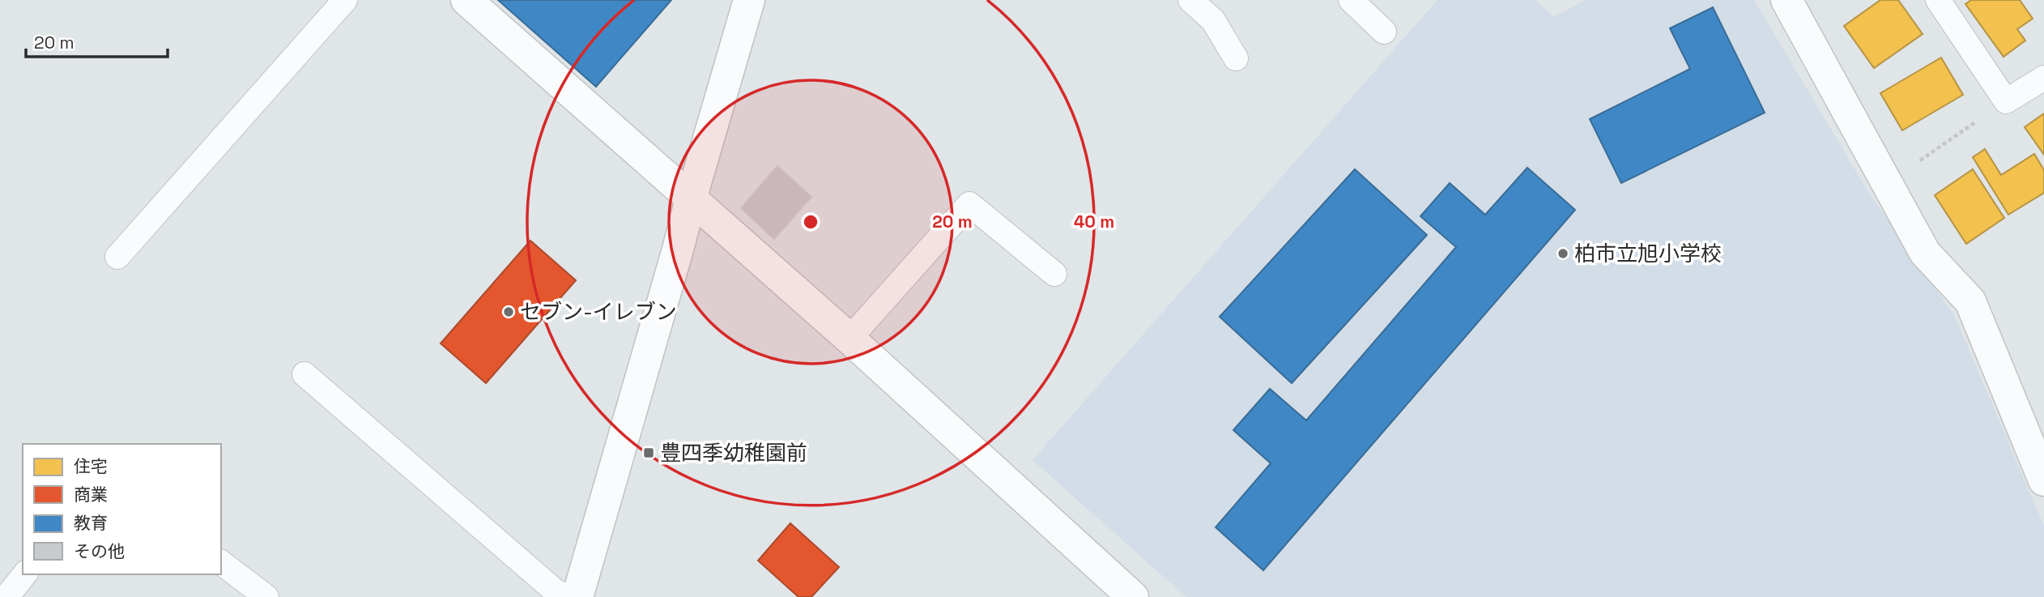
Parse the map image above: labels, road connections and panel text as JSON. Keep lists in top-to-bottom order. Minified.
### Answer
{"places":{"other":["柏市立旭小学校","セブン-イレブン"],"transit":["豊四季幼稚園前"]},"legend":["住宅","商業","教育","その他"],"scale_bar":"20 m","rings":["20 m","40 m"]}
